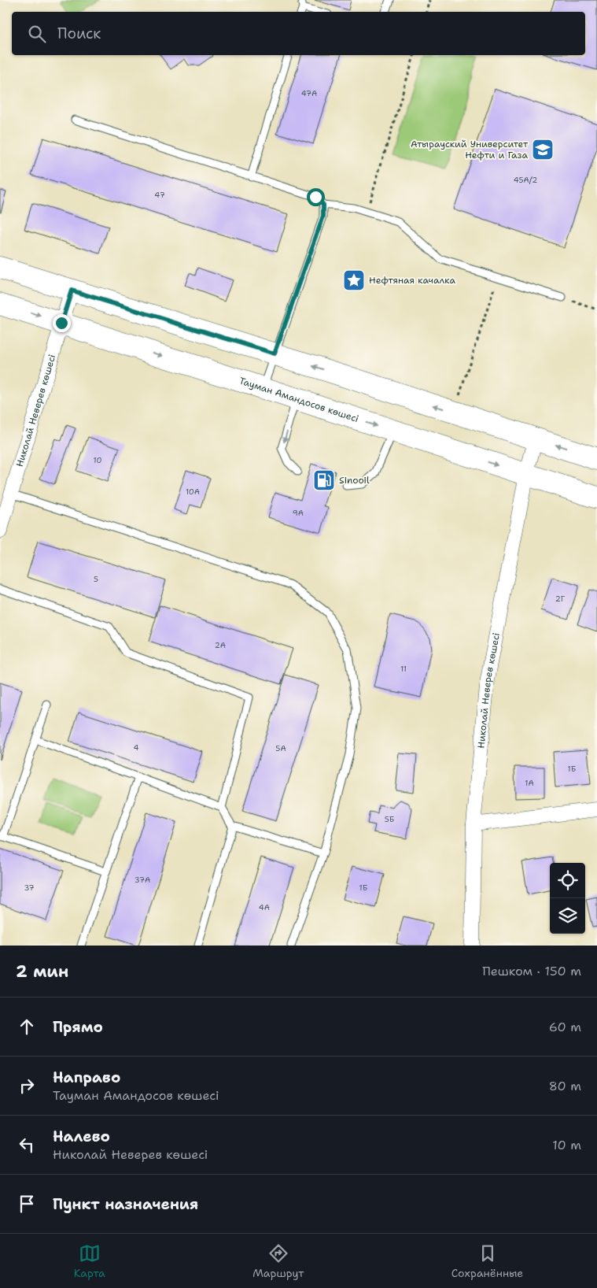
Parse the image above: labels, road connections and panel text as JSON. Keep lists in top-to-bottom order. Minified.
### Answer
{"streets":{"main road":["Тауман Амандосов көшесі"],"street":["Николай Неверев көшесі"]},"crossings":[["Тауман Амандосов көшесі","Николай Неверев көшесі"]],"places":{"school or university":["Атырауский Университет Нефти и Газа"],"place":["Нефтяная качалка"],"fuel station":["Sinooil"]},"house_numbers":["47А","45А/2","47","10","10А","9А","5","2Г","2А","11","4","5А","1Б","1А","5Б","37А","37","1Б","4А"],"page":{"search":"Поиск","heading":["2 мин","Пешком · 150 m"],"list":[["Прямо","60 m"],["Направо","Тауман Амандосов көшесі","80 m"],["Налево","Николай Неверев көшесі","10 m"],"Пункт назначения"],"nav":["Карта","Маршрут","Сохранённые"]}}
